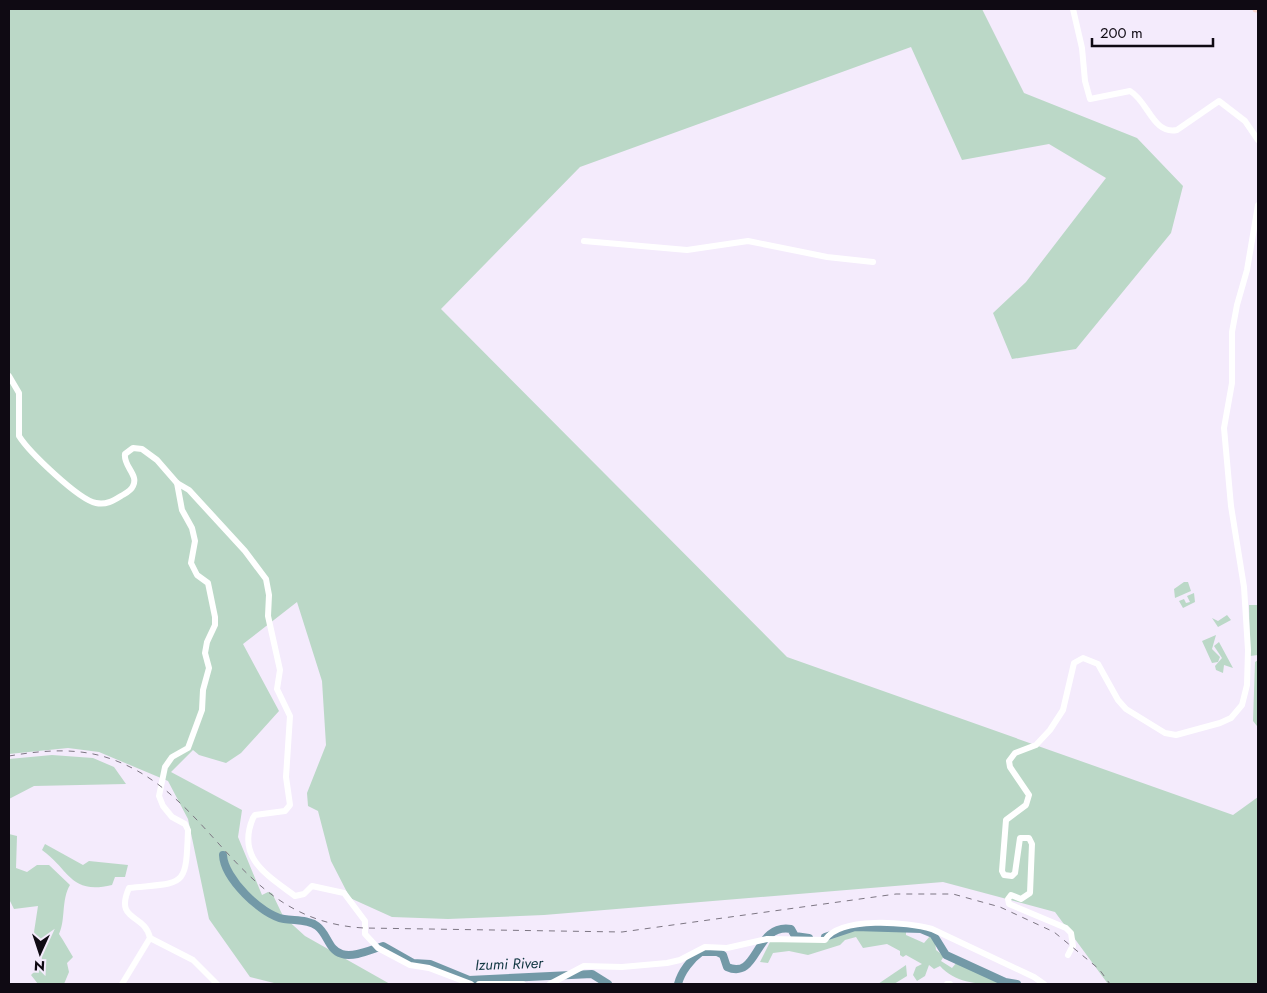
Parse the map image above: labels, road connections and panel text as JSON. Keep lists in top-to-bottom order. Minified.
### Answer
{"water":["Izumi River"],"scale_bar":"200 m","north":"bottom"}
